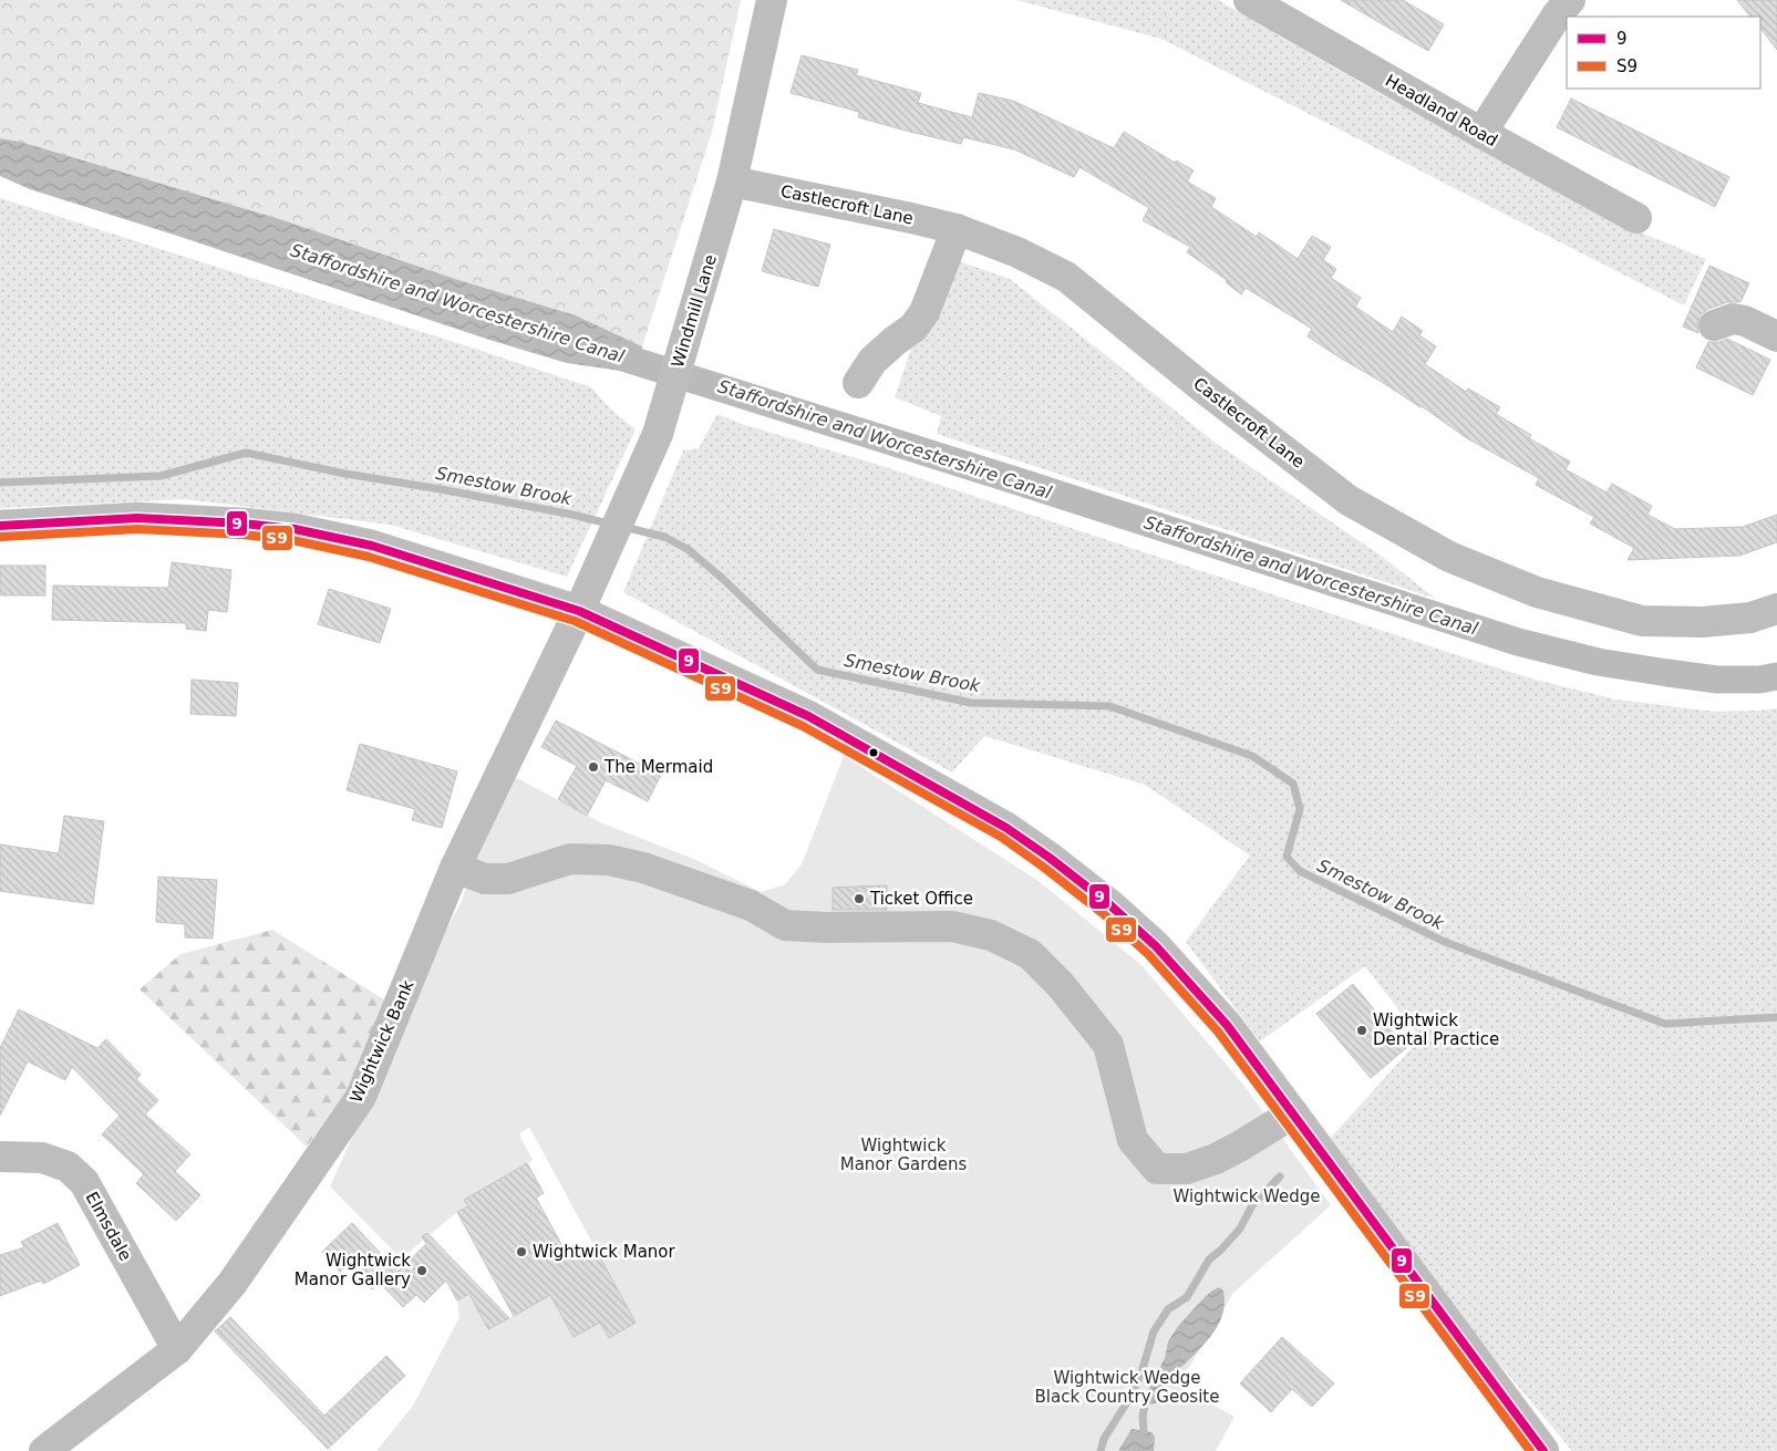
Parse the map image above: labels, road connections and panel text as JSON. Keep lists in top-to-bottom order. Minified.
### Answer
{"streets":{"main road":["Headland Road","Castlecroft Lane","Windmill Lane","Wightwick Bank","Elmsdale"]},"crossings":[["Castlecroft Lane","Windmill Lane"],["Windmill Lane","Wightwick Bank"],["Wightwick Bank","Elmsdale"]],"water":["Staffordshire and Worcestershire Canal","Smestow Brook"],"parks":["Wightwick Manor Gardens","Wightwick Wedge","Wightwick Wedge Black Country Geosite"],"places":["The Mermaid","Ticket Office","Wightwick Dental Practice","Wightwick Manor","Wightwick Manor Gallery"],"lines":["transit line 9","transit line S9"],"legend":["9","S9"]}
